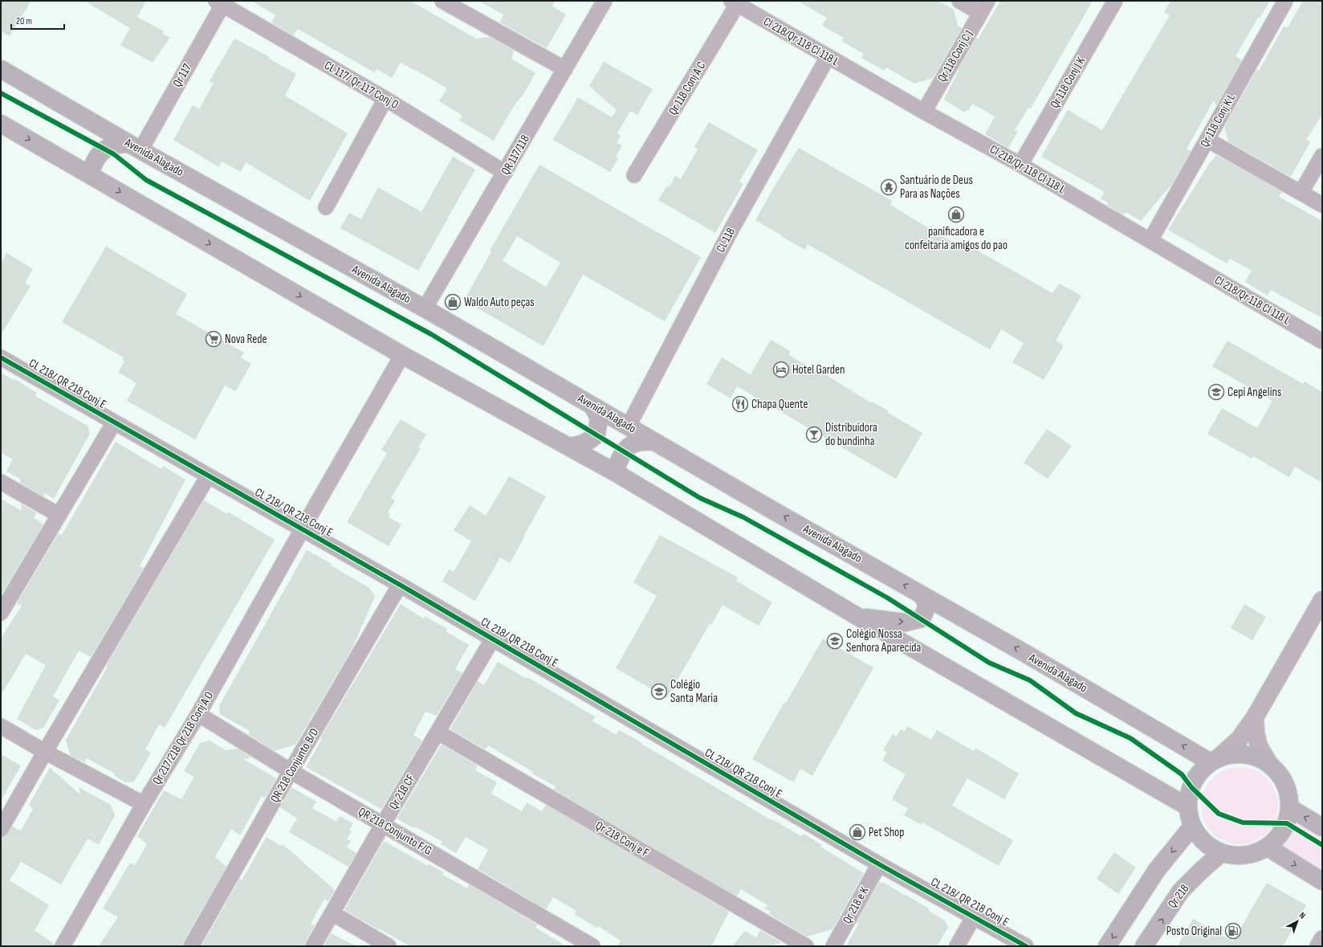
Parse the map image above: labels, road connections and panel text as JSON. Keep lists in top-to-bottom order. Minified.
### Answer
{"streets":{"main road":["Avenida Alagado","Qr 218"],"street":["Cl 218/Qr 118 Cl 118 L","Qr 118 Conj C J","Qr 117","Qr 118 Conj J K","CL 117/ Qr 117 Conj O","Qr 118 Conj A C","Qr 118 Conj K L","QR 117/118","CL 118","CL 218/ QR 218 Conj E","Qr 217/218 Qr 218 Conj A O","QR 218 Conjunto B/D","Qr 218 CF","QR 218 Conjunto F/G","Qr 218 Conj e F","Qr 218 e K"]},"crossings":[["Cl 218/Qr 118 Cl 118 L","Qr 118 Conj C J"],["Cl 218/Qr 118 Cl 118 L","Qr 118 Conj J K"],["Cl 218/Qr 118 Cl 118 L","Qr 118 Conj A C"],["Cl 218/Qr 118 Cl 118 L","Qr 118 Conj K L"],["Cl 218/Qr 118 Cl 118 L","CL 118"],["Qr 117","CL 117/ Qr 117 Conj O"],["Qr 117","Avenida Alagado"],["CL 117/ Qr 117 Conj O","QR 117/118"],["QR 117/118","Avenida Alagado"],["Avenida Alagado","CL 118"],["Avenida Alagado","Qr 218"],["CL 218/ QR 218 Conj E","Qr 217/218 Qr 218 Conj A O"],["CL 218/ QR 218 Conj E","QR 218 Conjunto B/D"],["CL 218/ QR 218 Conj E","Qr 218 CF"],["CL 218/ QR 218 Conj E","Qr 218 e K"],["Qr 217/218 Qr 218 Conj A O","QR 218 Conjunto F/G"],["QR 218 Conjunto B/D","QR 218 Conjunto F/G"],["Qr 218 CF","QR 218 Conjunto F/G"],["Qr 218 CF","Qr 218 Conj e F"]],"places":{"temple":["Santuário de Deus Para as Nações"],"shop":["panificadora e confeitaria amigos do pao","Waldo Auto peças","Pet Shop"],"supermarket":["Nova Rede"],"hotel":["Hotel Garden"],"school or university":["Cepi Angelins","Colégio Nossa Senhora Aparecida","Colégio Santa Maria"],"restaurant":["Chapa Quente"],"bar":["Dístribuidora do bundinha"],"fuel station":["Posto Original"]},"scale_bar":"20 m","north":"top right"}
